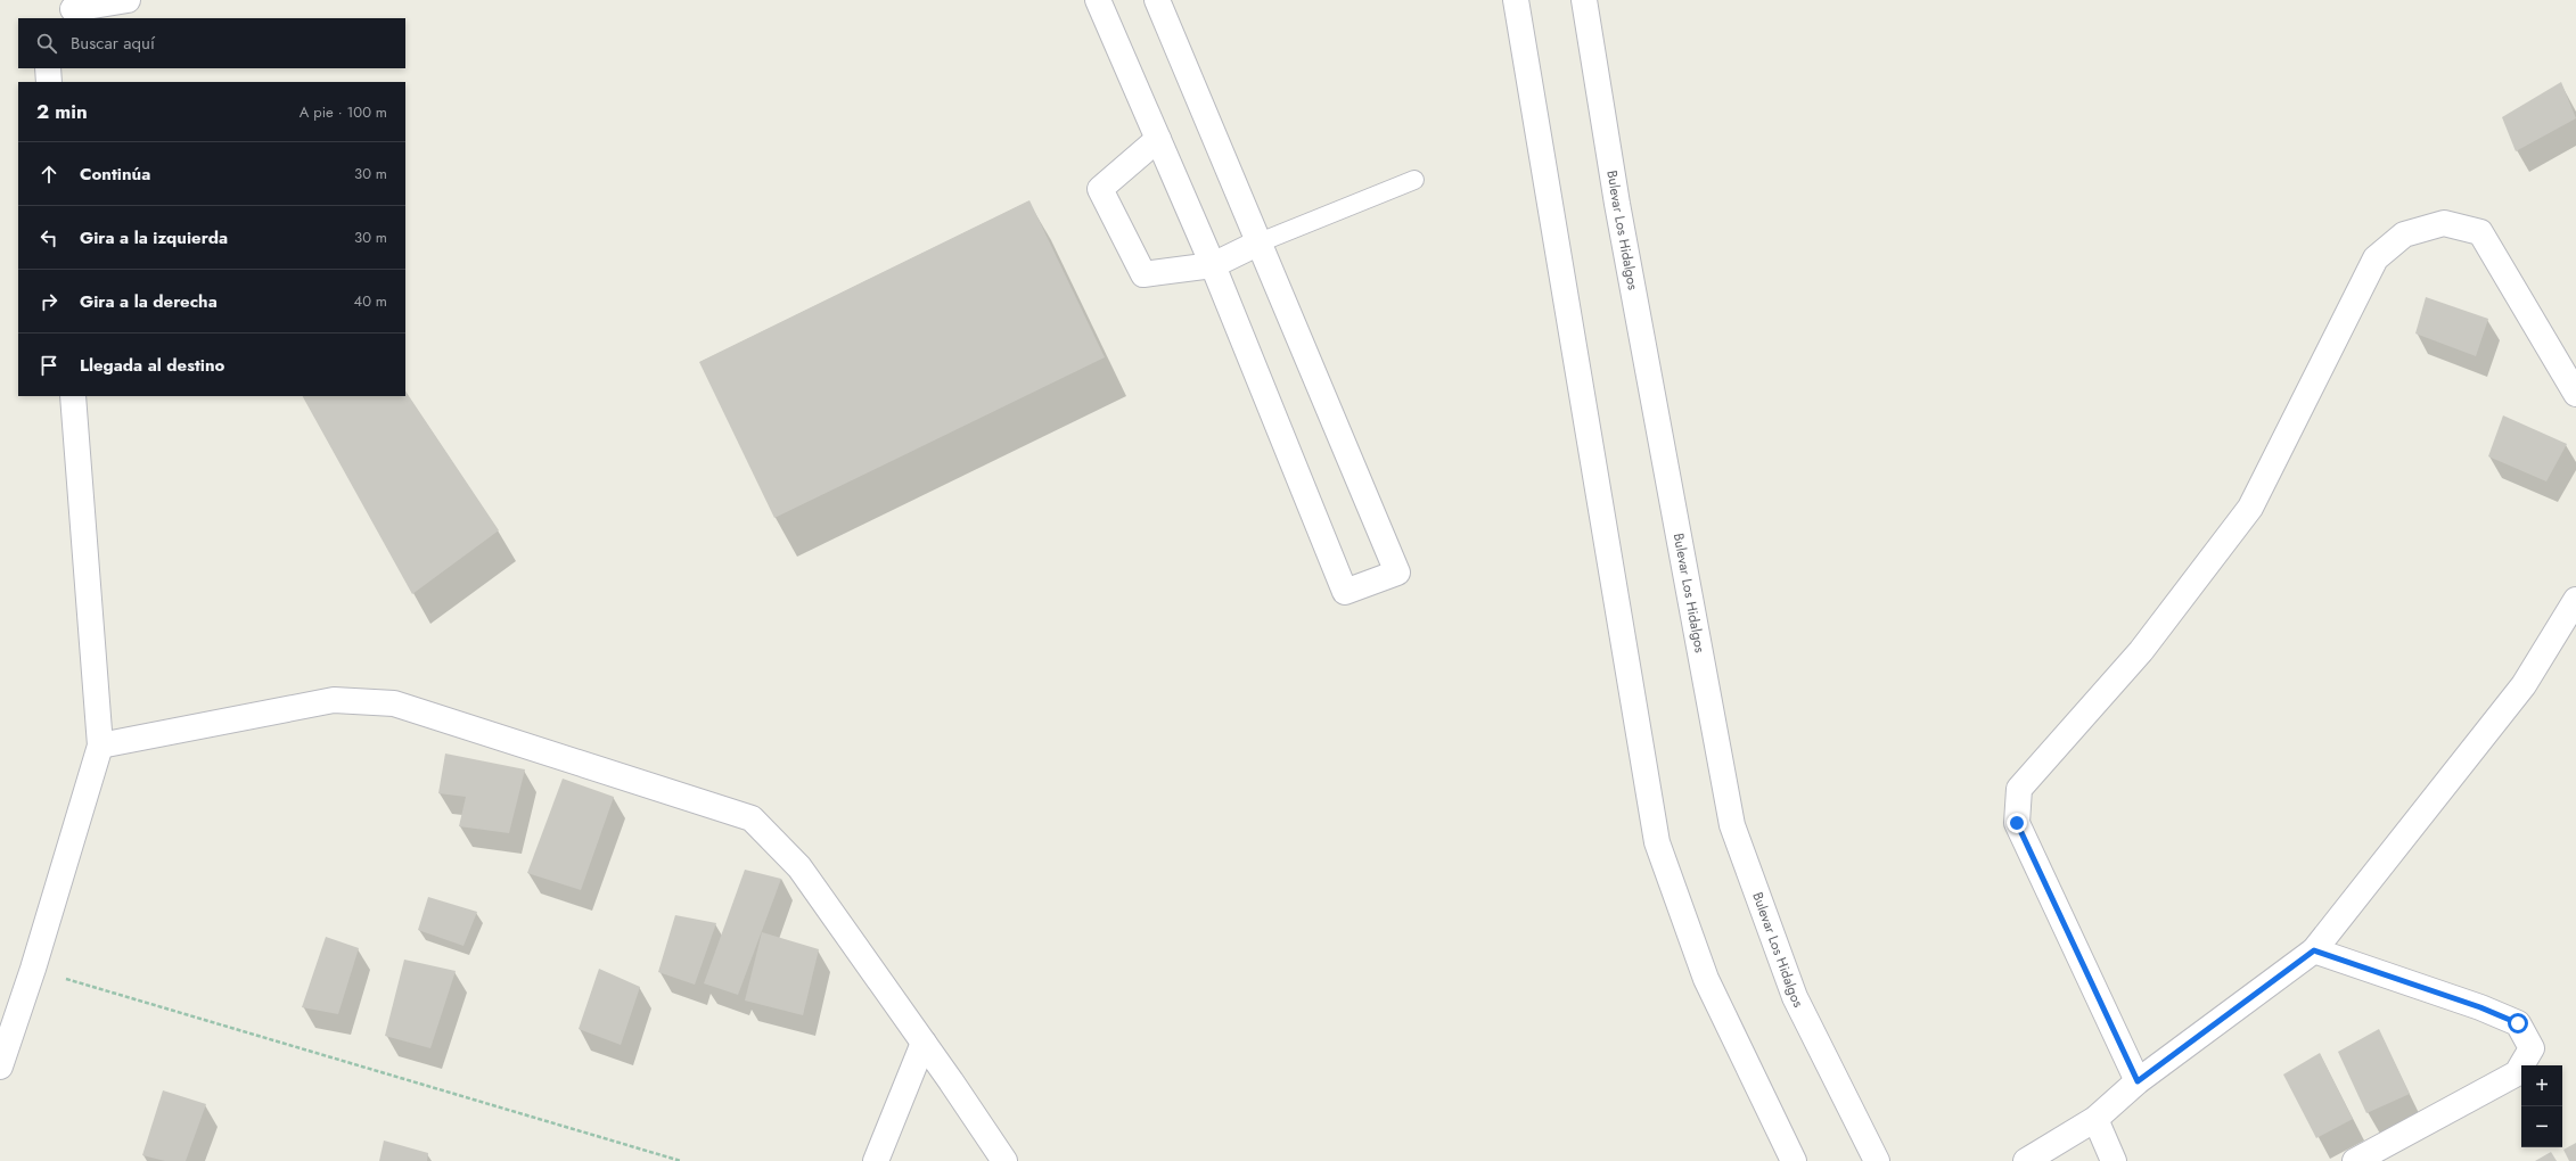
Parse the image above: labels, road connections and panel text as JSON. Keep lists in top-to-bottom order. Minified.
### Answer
{"streets":{"street":["Bulevar Los Hidalgos"]},"page":{"search":"Buscar aquí","heading":["2 min","A pie · 100 m"],"list":[["Continúa","30 m"],["Gira a la izquierda","30 m"],["Gira a la derecha","40 m"],"Llegada al destino"],"map_buttons":["+","−"]}}
